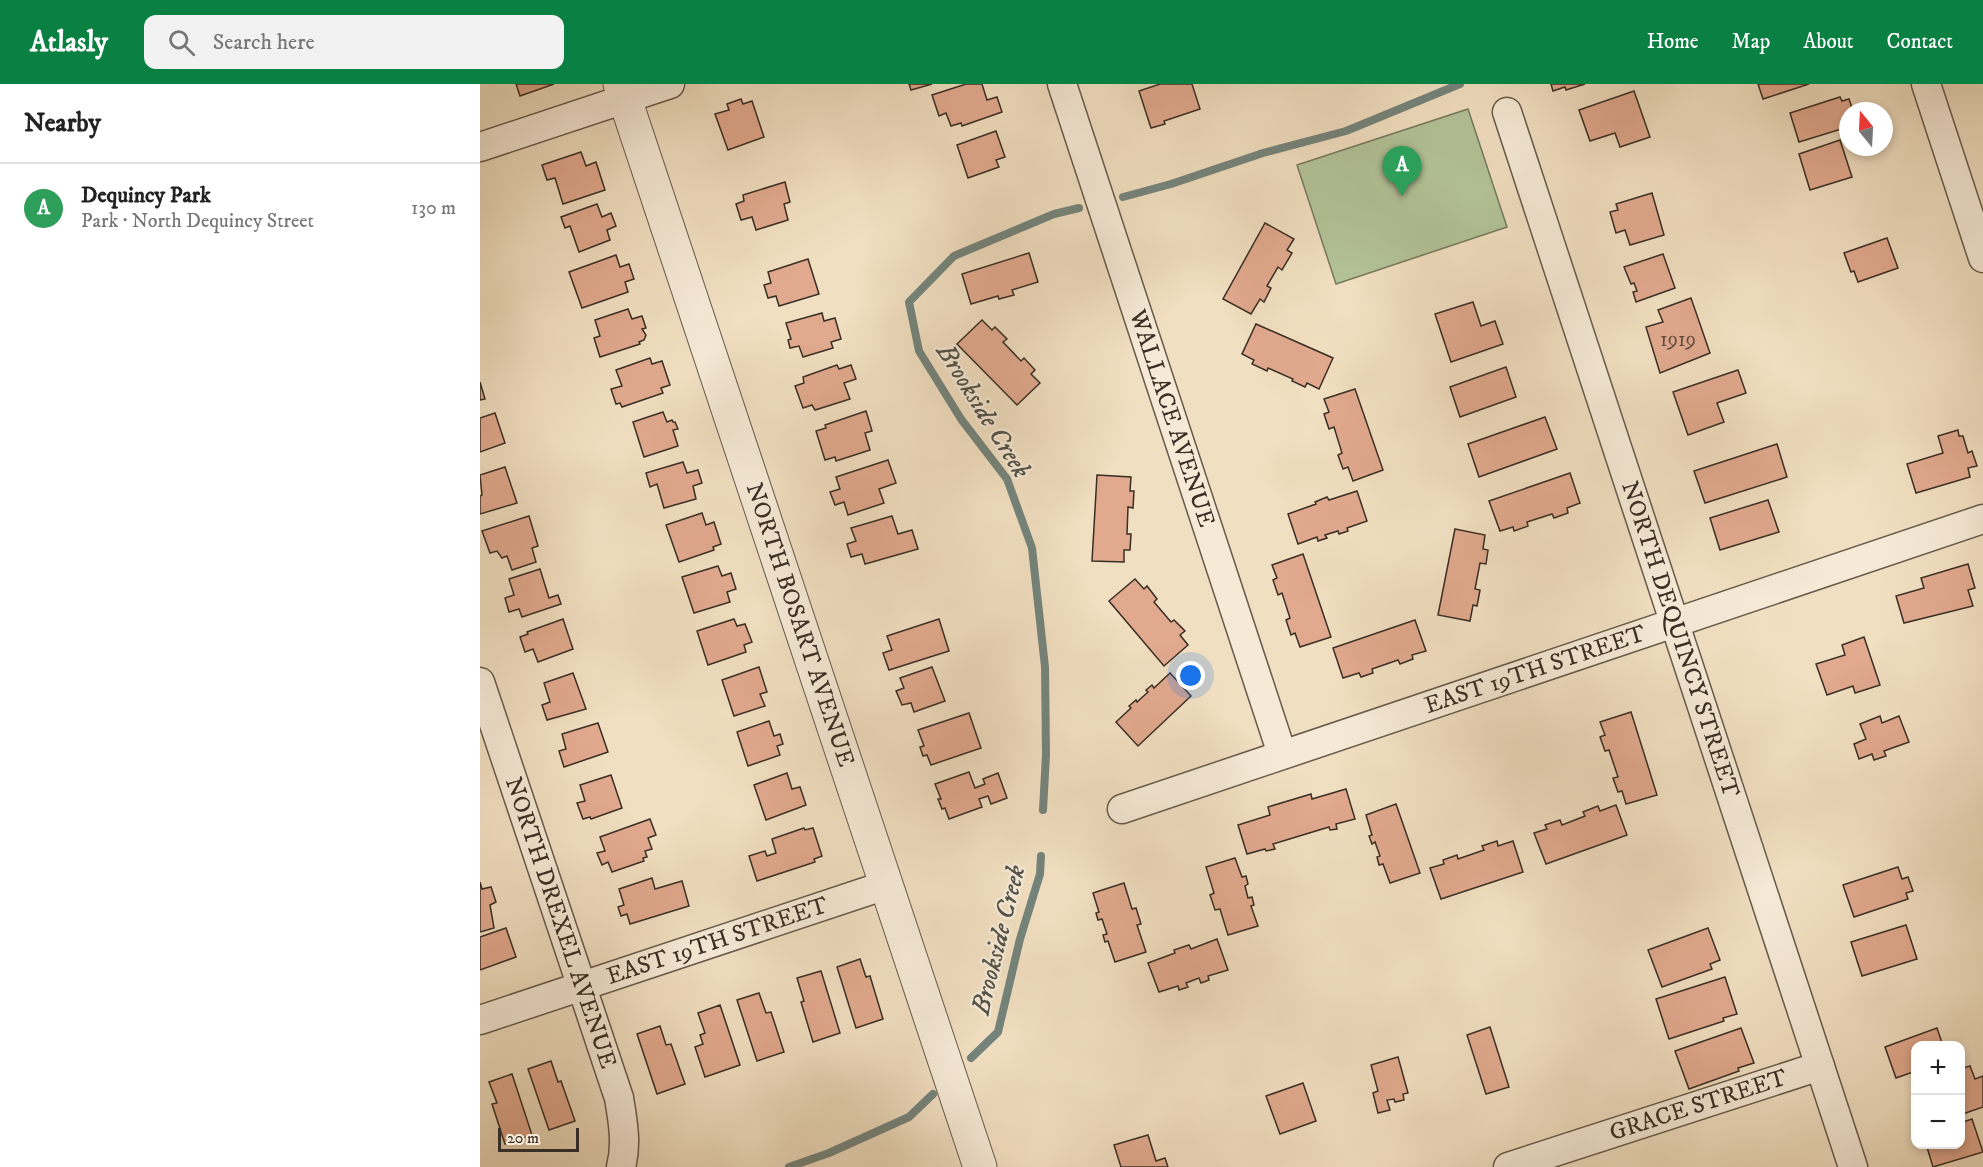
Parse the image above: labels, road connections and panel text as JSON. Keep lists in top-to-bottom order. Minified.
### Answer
{"streets":{"street":["WALLACE AVENUE","NORTH BOSART AVENUE","NORTH DEQUINCY STREET","EAST 19TH STREET","NORTH DREXEL AVENUE","GRACE STREET"]},"crossings":[["WALLACE AVENUE","EAST 19TH STREET"],["NORTH BOSART AVENUE","EAST 19TH STREET"],["NORTH DEQUINCY STREET","EAST 19TH STREET"],["NORTH DEQUINCY STREET","GRACE STREET"],["EAST 19TH STREET","NORTH DREXEL AVENUE"]],"water":["Brookside Creek"],"house_numbers":["1919"],"scale_bar":"20 m","north":"top","page":{"header":"Atlasly","search":"Search here","nav":["Home","Map","About","Contact"],"heading":"Nearby","pins":"A","list":[{"mark":"A","name":"Dequincy Park","note":"Park · North Dequincy Street","value":"130 m"}],"map_buttons":["+","−"],"scale":"20 m"}}
